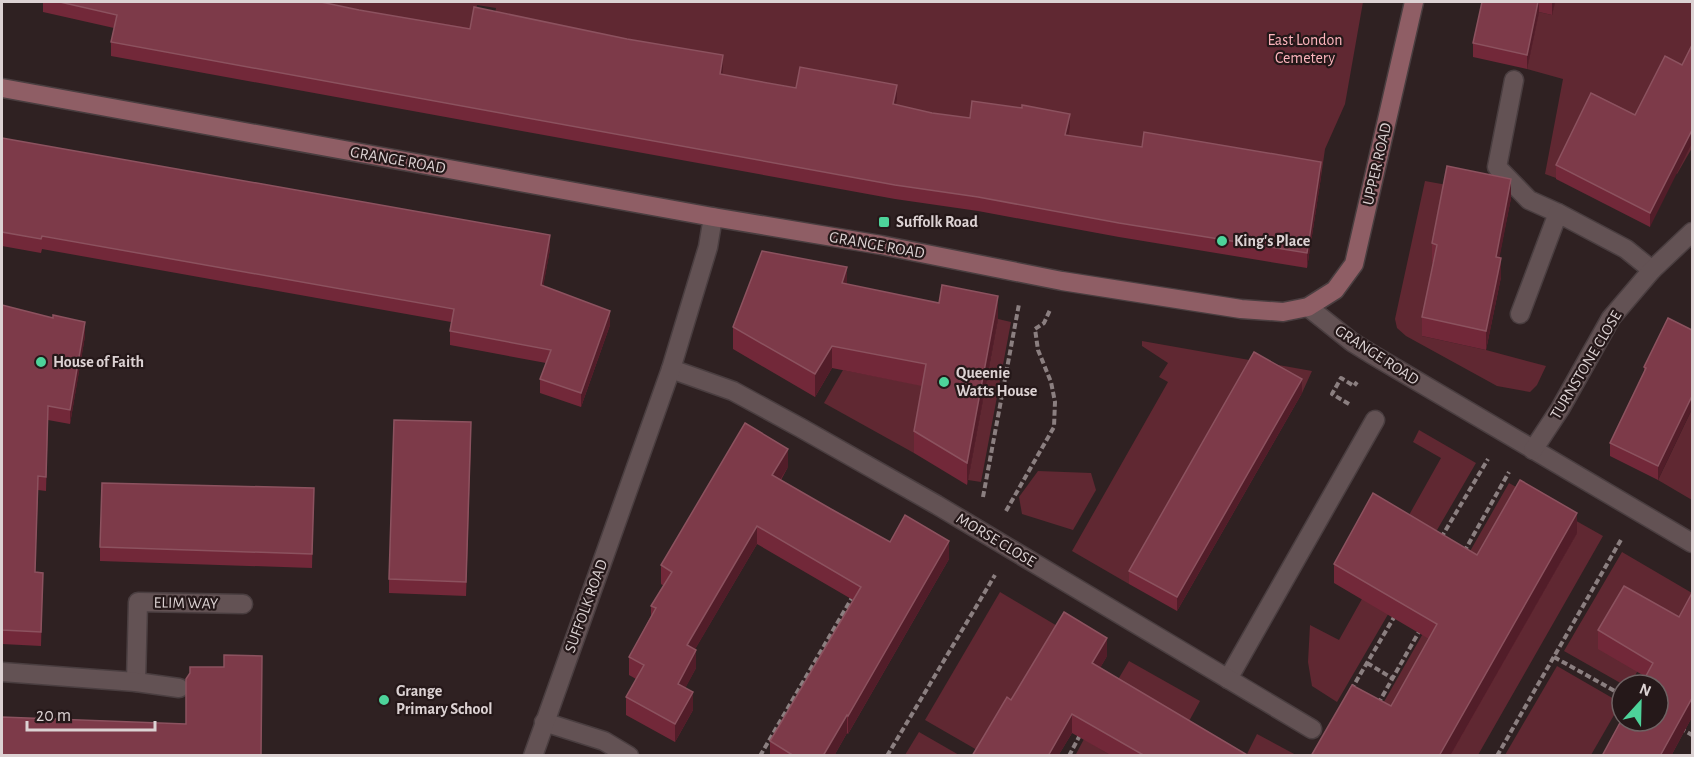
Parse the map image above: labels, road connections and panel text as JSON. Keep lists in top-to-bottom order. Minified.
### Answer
{"streets":{"street":["GRANGE ROAD","UPPER ROAD","TURNSTONE CLOSE","MORSE CLOSE","ELIM WAY","SUFFOLK ROAD"]},"crossings":[["GRANGE ROAD","UPPER ROAD"],["GRANGE ROAD","TURNSTONE CLOSE"],["GRANGE ROAD","SUFFOLK ROAD"],["MORSE CLOSE","SUFFOLK ROAD"]],"parks":["East London Cemetery"],"places":{"transit":["Suffolk Road"],"other":["King's Place","House of Faith","Queenie Watts House","Grange Primary School"]},"scale_bar":"20 m","north":"top"}
